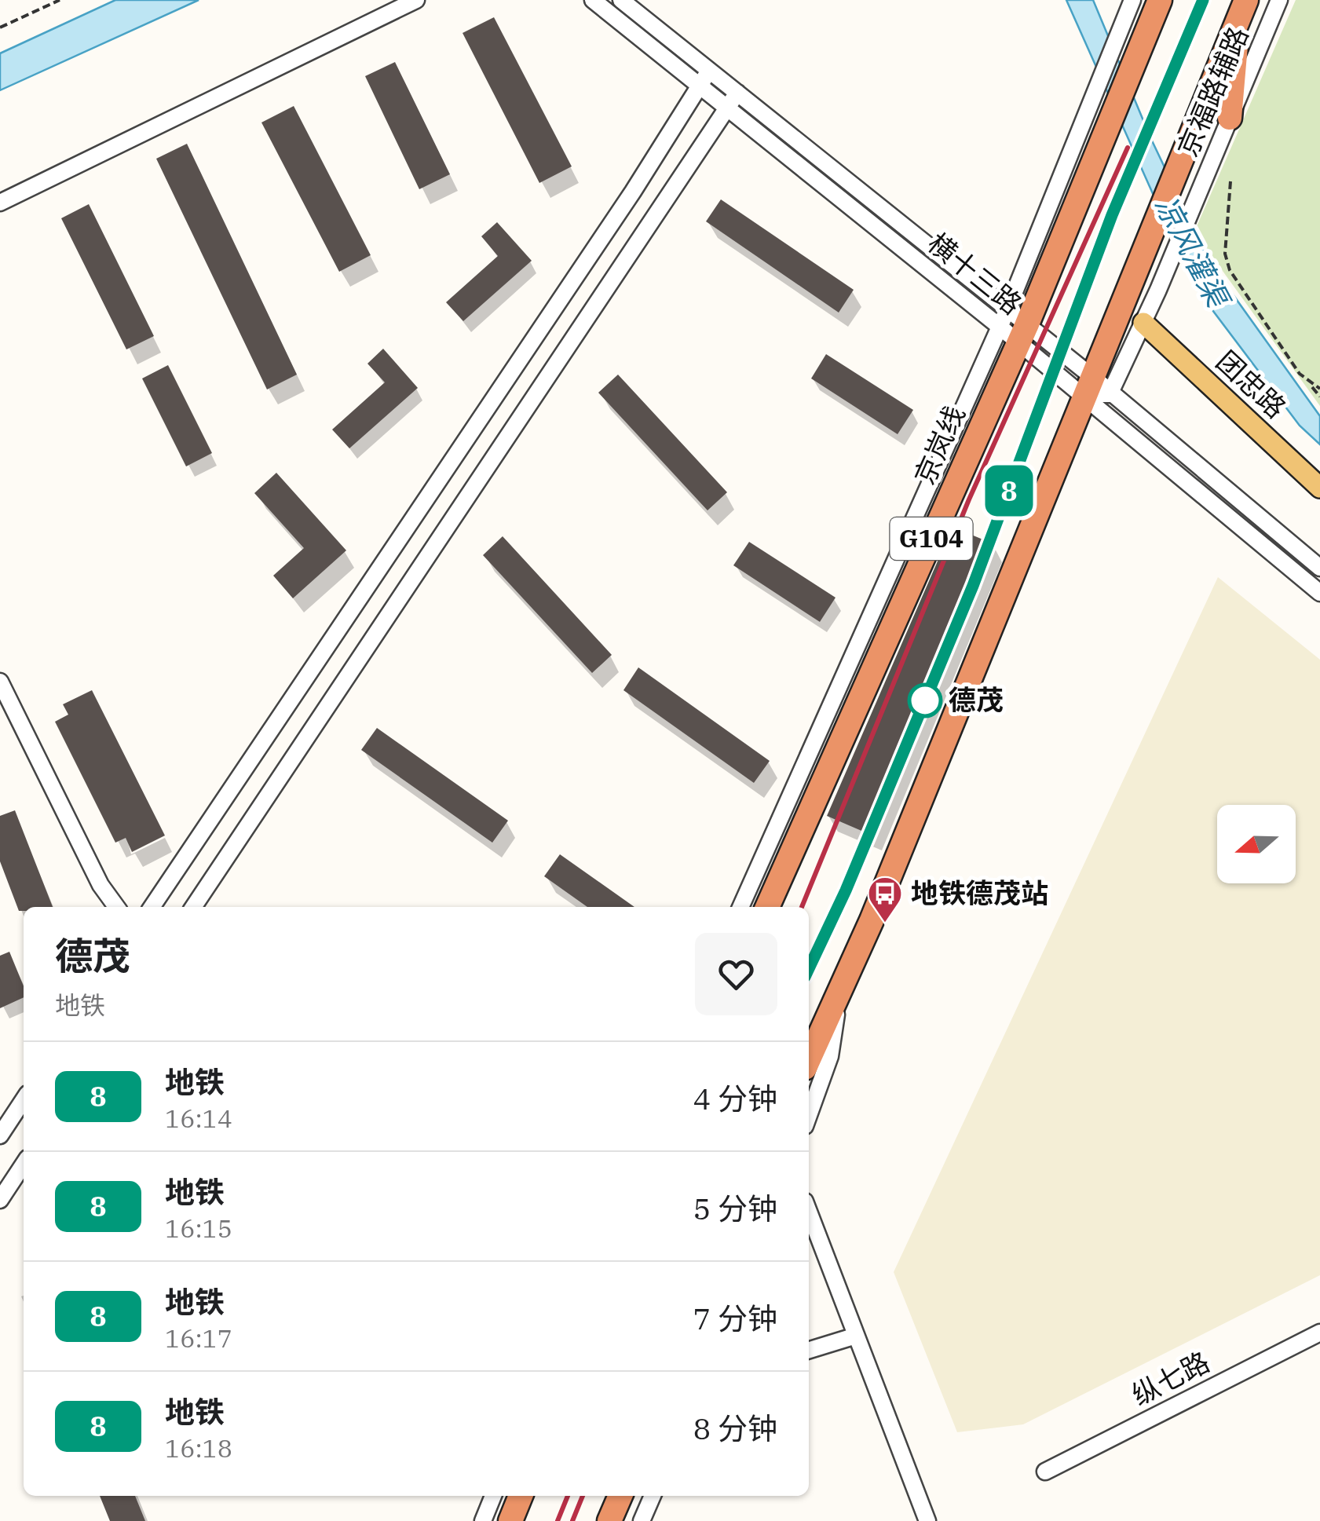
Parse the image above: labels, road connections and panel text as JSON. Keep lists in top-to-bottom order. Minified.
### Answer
{"streets":{"highway":["京岚线","G104"],"main road":["团忠路"],"street":["京福路辅路","横十三路","纵七路"]},"crossings":[["京福路辅路","团忠路"],["横十三路","京岚线"],["横十三路","G104"]],"water":["凉风灌渠"],"places":{"other":["德茂"],"bus stop":["地铁德茂站"]},"lines":["metro line 8"],"north":"left","page":{"on_map":"8","heading":["德茂","地铁"],"list":[{"mark":"8","name":"地铁","note":"16:14","value":"4 分钟"},{"mark":"8","name":"地铁","note":"16:15","value":"5 分钟"},{"mark":"8","name":"地铁","note":"16:17","value":"7 分钟"},{"mark":"8","name":"地铁","note":"16:18","value":"8 分钟"}]}}
